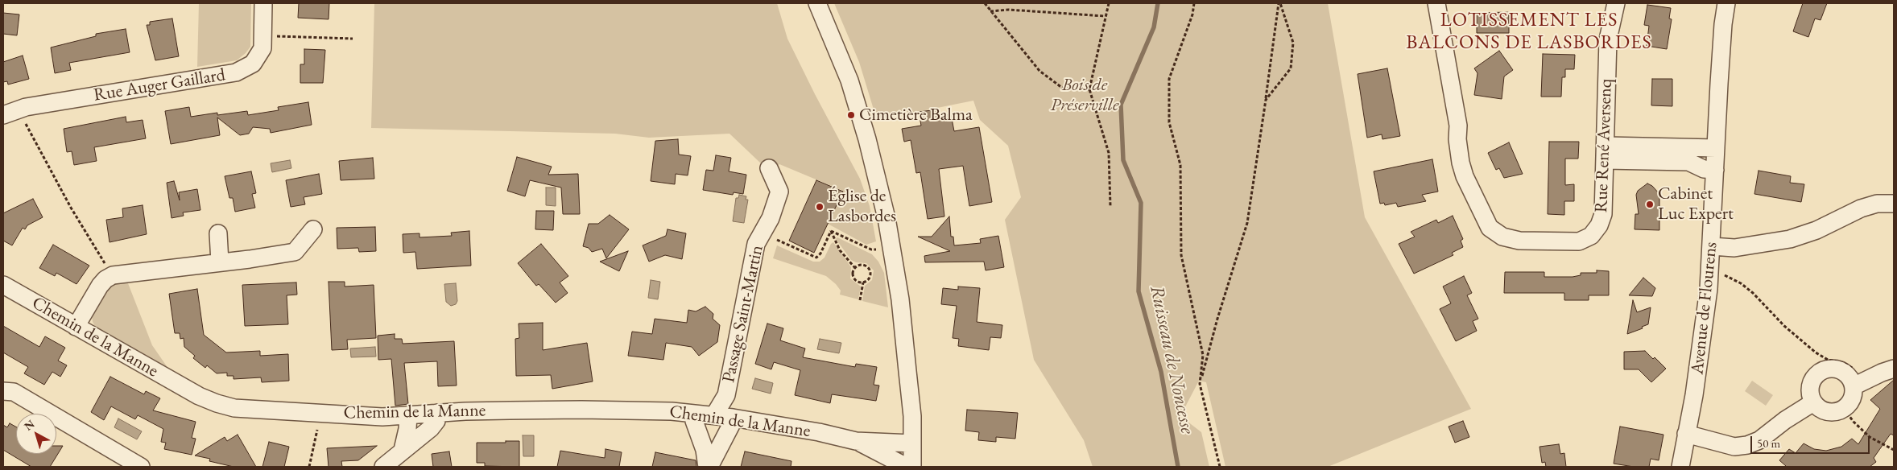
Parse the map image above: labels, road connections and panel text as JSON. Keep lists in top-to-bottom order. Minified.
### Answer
{"streets":{"street":["Rue Auger Gaillard","Rue René Aversenq","Avenue de Flourens","Passage Saint-Martin","Chemin de la Manne"]},"crossings":[["Passage Saint-Martin","Chemin de la Manne"]],"districts":["LOTISSEMENT LES BALCONS DE LASBORDES"],"water":["Ruisseau de Noncesse"],"parks":["Bois de Préserville"],"places":["Cimetière Balma","Cabinet Luc Expert","Église de Lasbordes"],"scale_bar":"50 m","north":"top left"}
